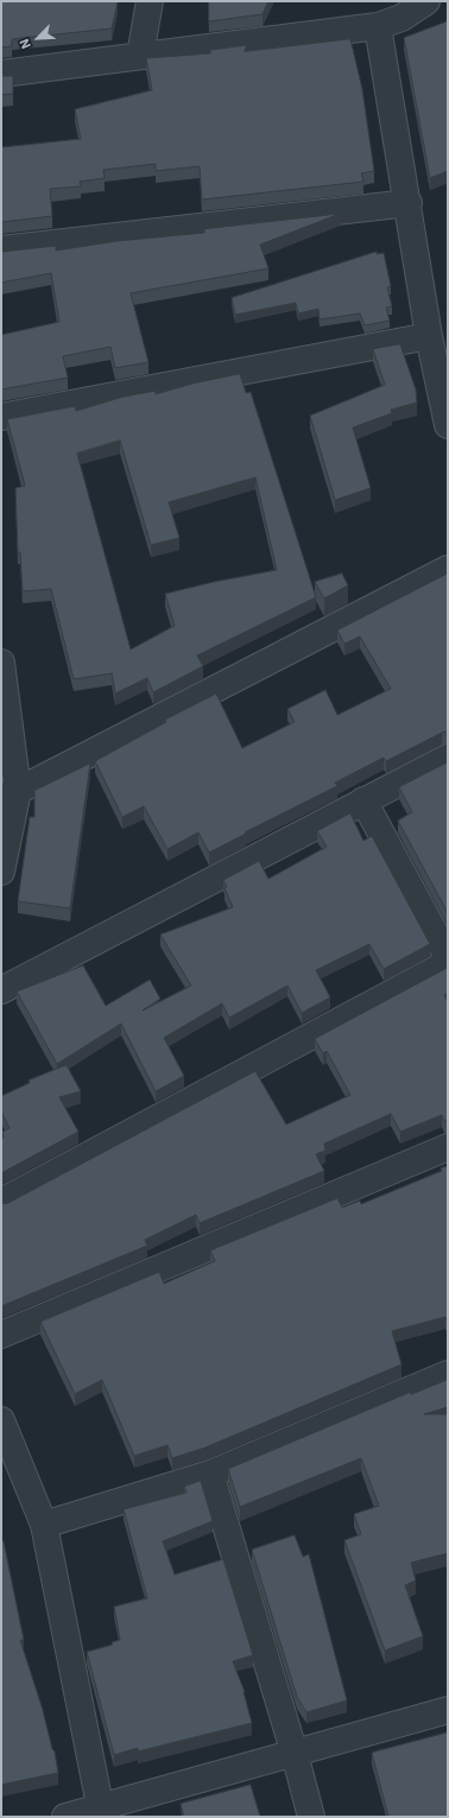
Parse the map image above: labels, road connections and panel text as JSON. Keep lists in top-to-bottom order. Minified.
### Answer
{"north":"bottom left"}
